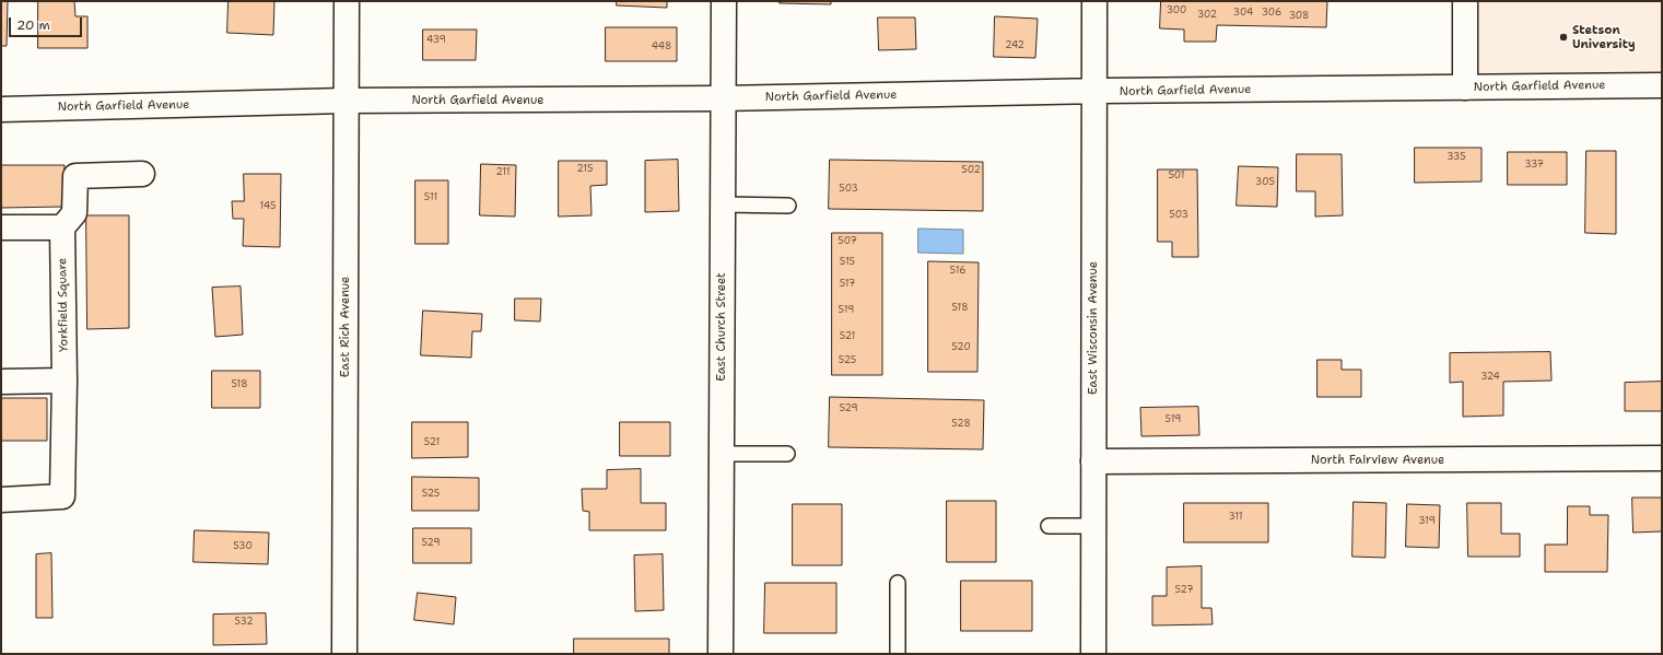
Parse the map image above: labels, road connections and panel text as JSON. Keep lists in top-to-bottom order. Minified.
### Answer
{"streets":{"street":["North Garfield Avenue","Yorkfield Square","East Rich Avenue","East Church Street","East Wisconsin Avenue","North Fairview Avenue"]},"crossings":[["North Garfield Avenue","East Rich Avenue"],["North Garfield Avenue","East Church Street"],["North Garfield Avenue","East Wisconsin Avenue"],["East Wisconsin Avenue","North Fairview Avenue"]],"places":["Stetson University"],"house_numbers":["300","304","306","302","308","439","242","448","335","337","215","502","211","501","305","503","511","145","503","507","515","516","517","518","519","521","520","525","324","518","529","519","528","521","525","311","319","529","530","527","532"],"scale_bar":"20 m"}
